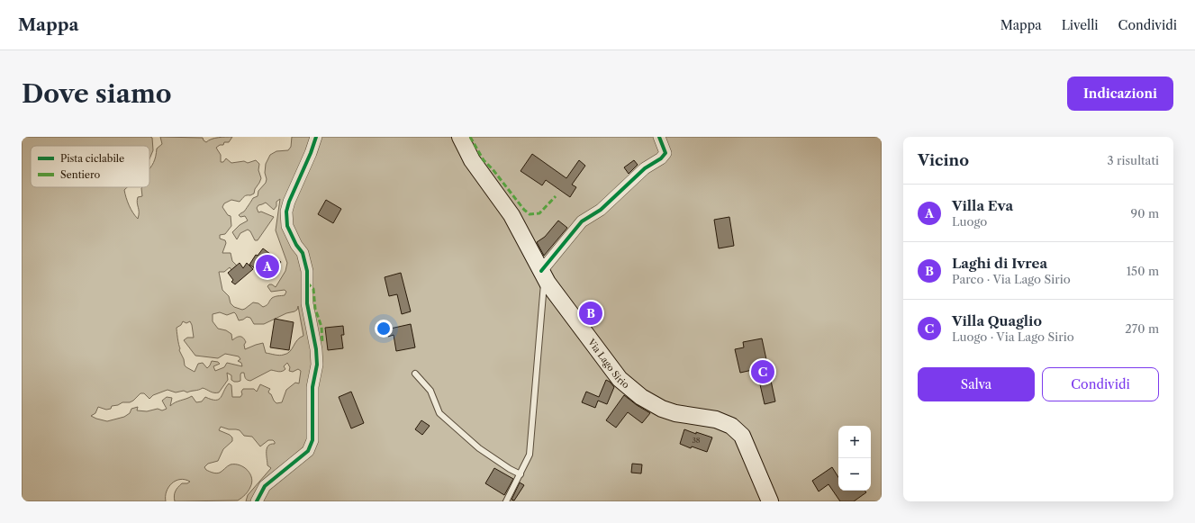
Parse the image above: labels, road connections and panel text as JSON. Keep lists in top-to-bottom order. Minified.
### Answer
{"streets":{"main road":["Via Lago Sirio"]},"house_numbers":["38"],"legend":["Pista ciclabile","Sentiero"],"page":{"header":"Mappa","nav":["Mappa","Livelli","Condividi"],"buttons":["Indicazioni",["Salva","Condividi"]],"title":"Dove siamo","heading":["Vicino","3 risultati"],"list":[{"mark":"A","name":"Villa Eva","note":"Luogo","value":"90 m"},{"mark":"B","name":"Laghi di Ivrea","note":"Parco · Via Lago Sirio","value":"150 m"},{"mark":"C","name":"Villa Quaglio","note":"Luogo · Via Lago Sirio","value":"270 m"}],"pins":["A","B","C"],"map_buttons":["+","−"]}}
